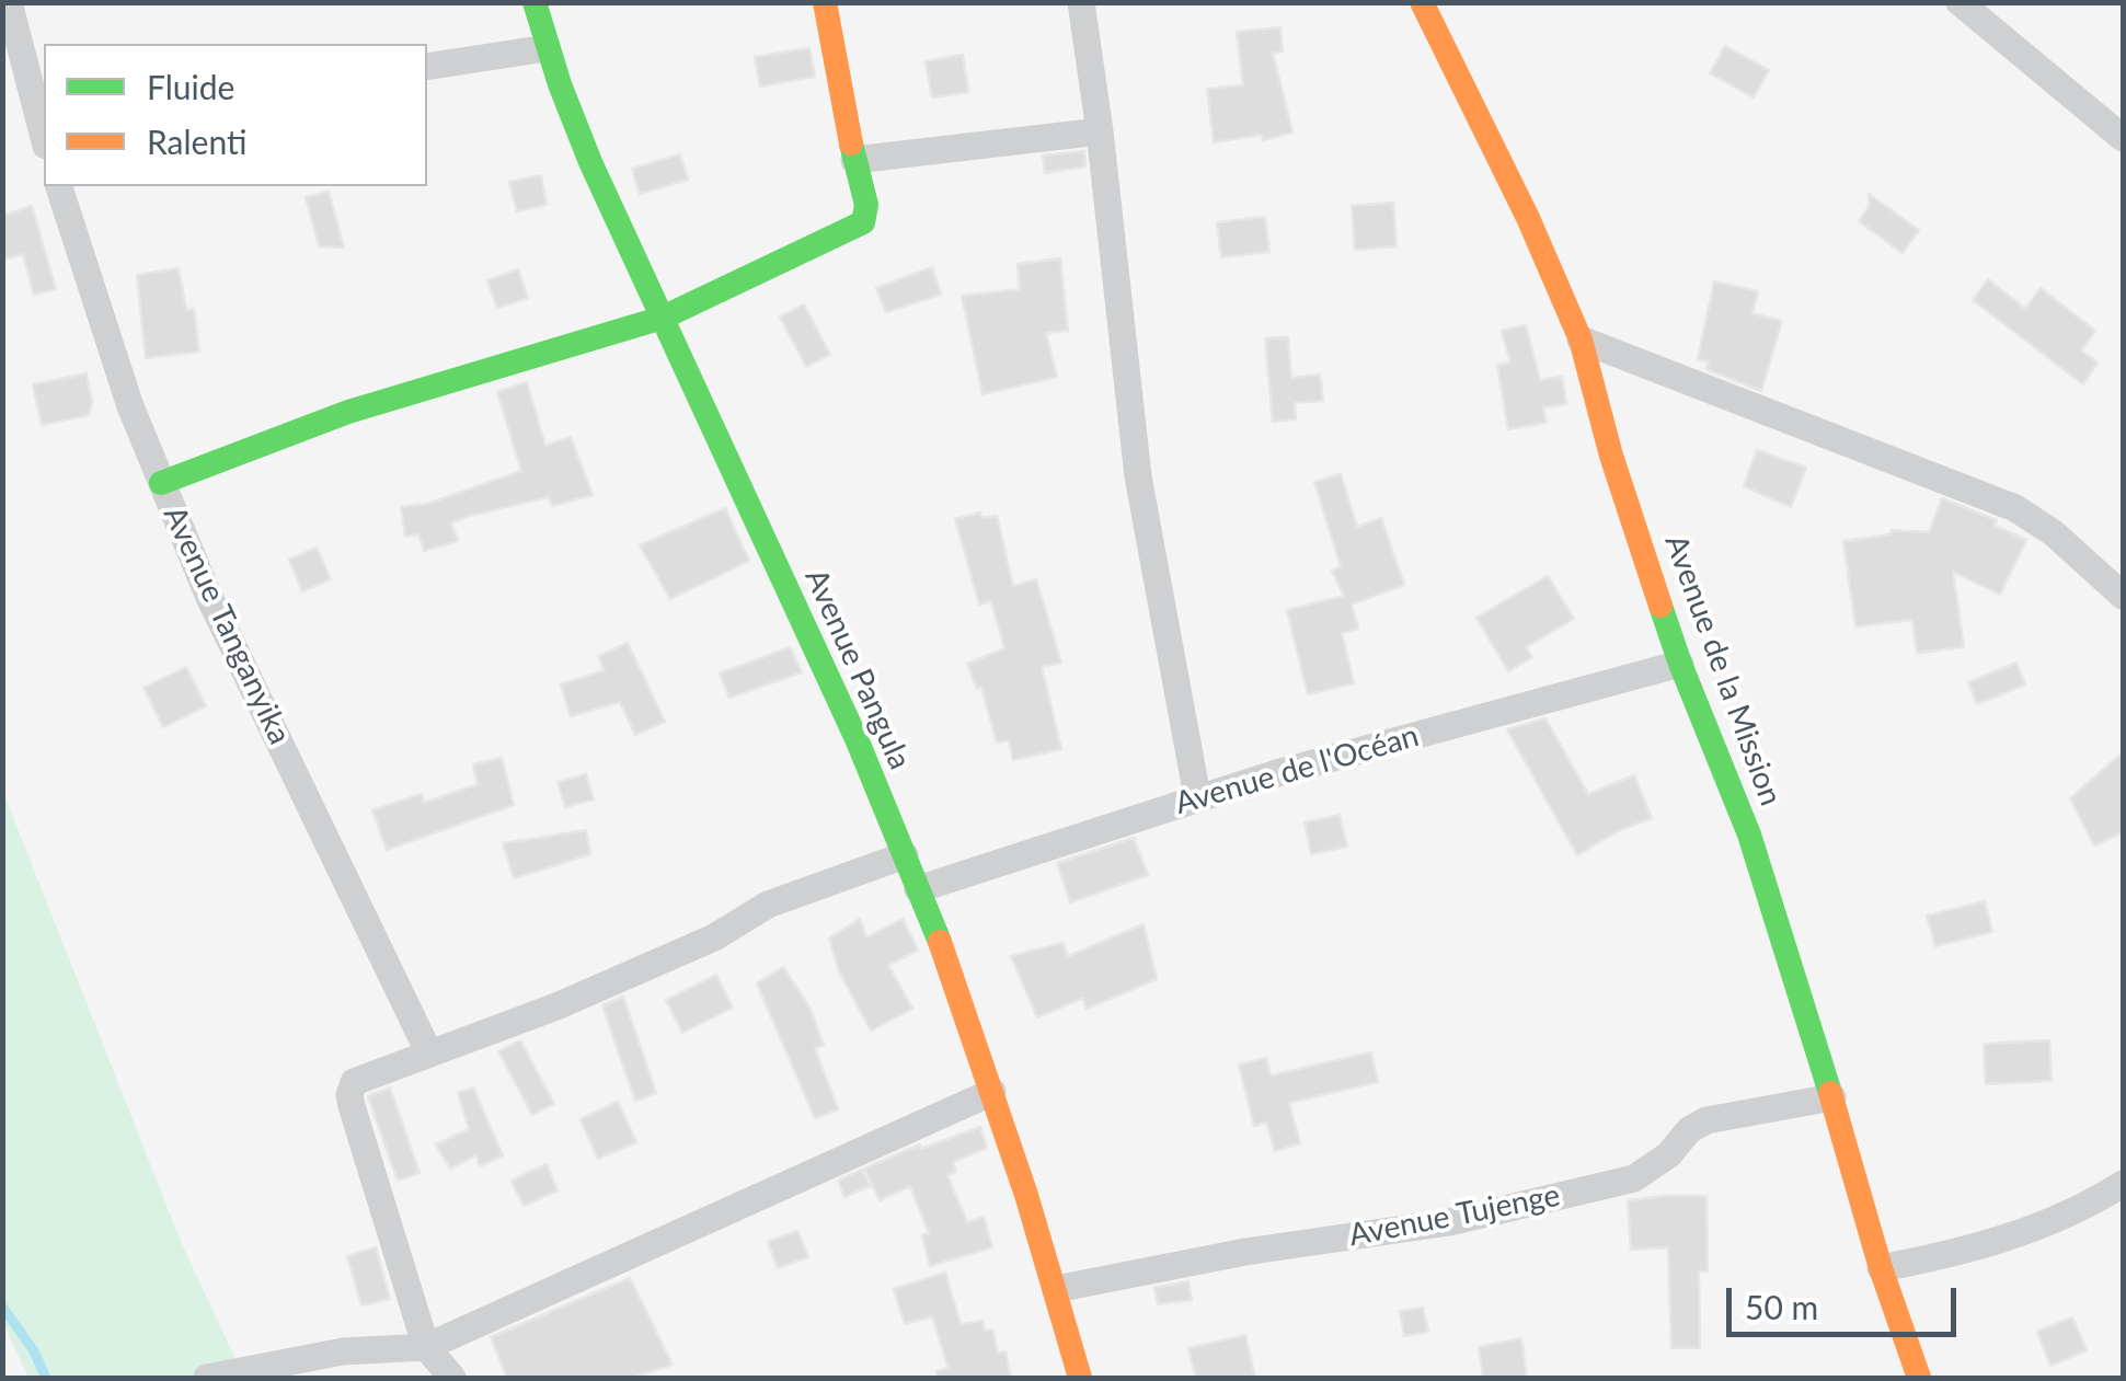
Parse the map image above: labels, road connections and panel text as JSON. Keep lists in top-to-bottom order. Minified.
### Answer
{"streets":{"street":["Avenue Tanganyika","Avenue Pangula","Avenue de la Mission","Avenue de l'Océan","Avenue Tujenge"]},"crossings":[["Avenue Pangula","Avenue de l'Océan"],["Avenue Pangula","Avenue Tujenge"],["Avenue de la Mission","Avenue de l'Océan"],["Avenue de la Mission","Avenue Tujenge"]],"legend":["Fluide","Ralenti"],"scale_bar":"50 m"}
